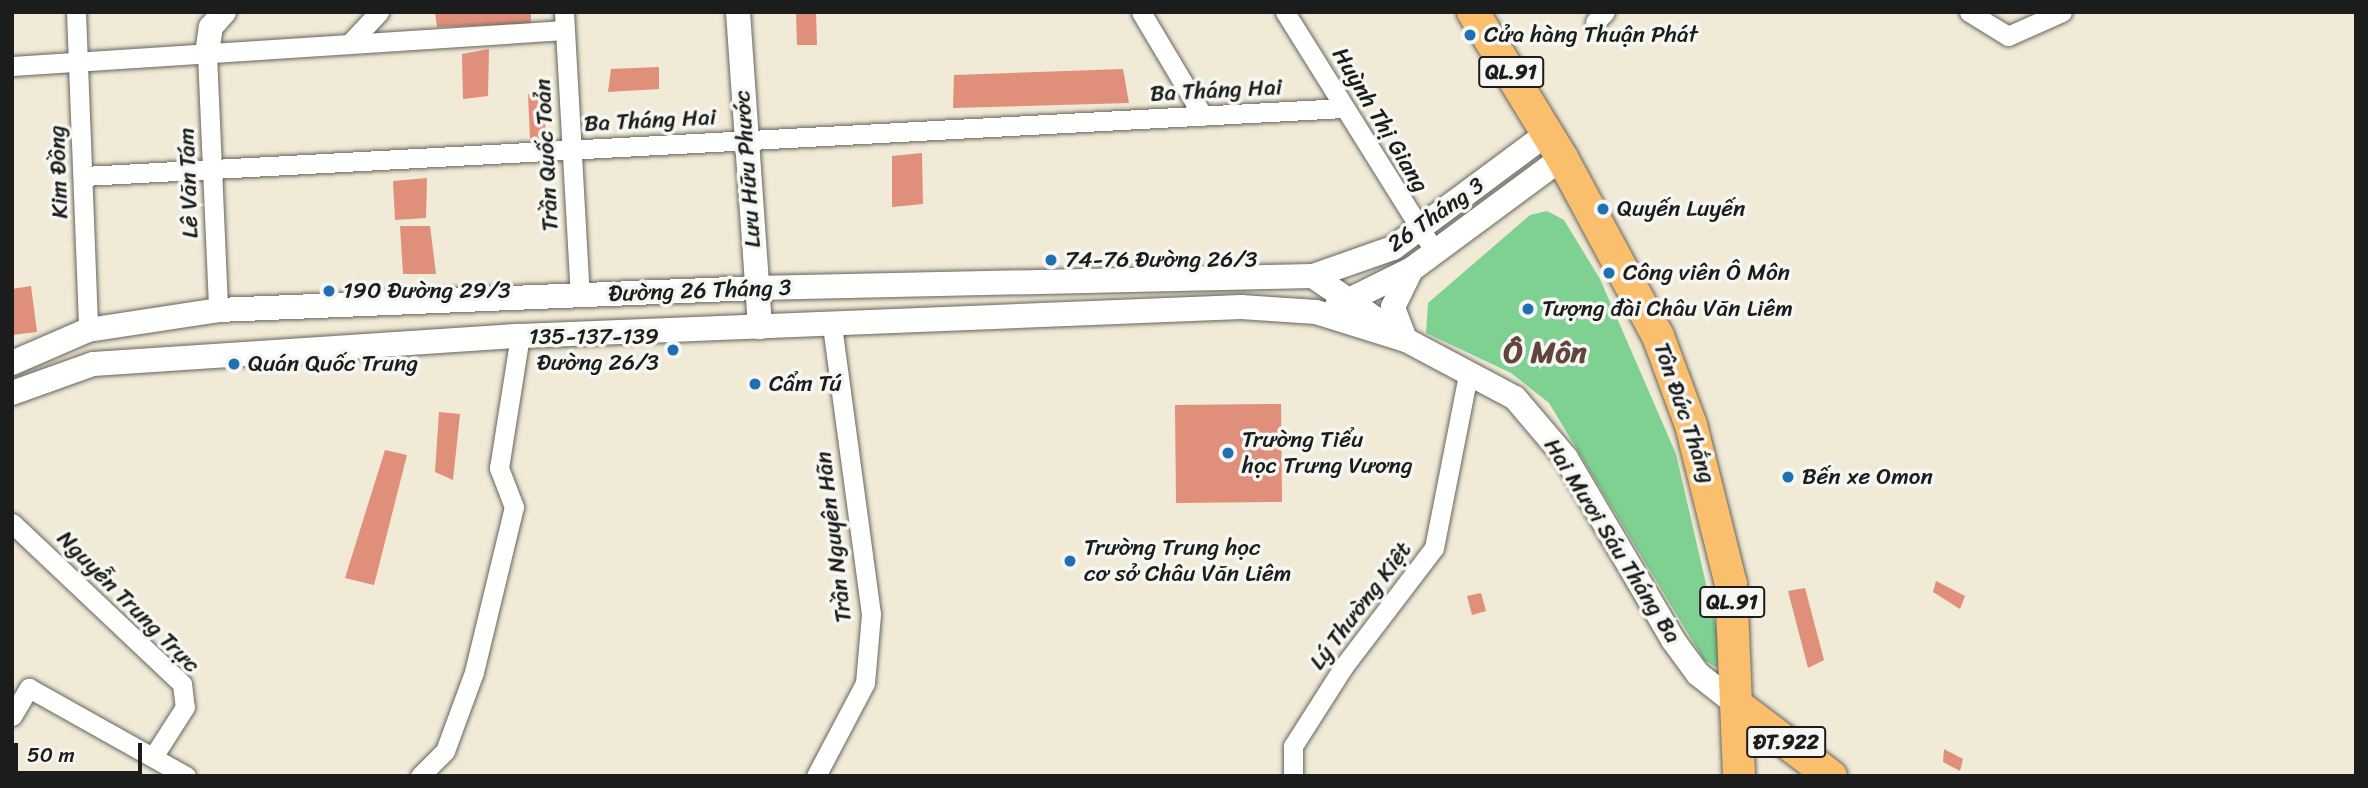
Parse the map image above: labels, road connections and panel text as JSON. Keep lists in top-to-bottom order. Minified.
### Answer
{"streets":{"main road":["QL.91","Tôn Đức Thắng","ĐT.922"],"street":["Ba Tháng Hai","Huỳnh Thị Giang","Trần Quốc Toản","Lưu Hữu Phước","Kim Đồng","Lê Văn Tám","26 Tháng 3","Đường 26 Tháng 3","Trần Nguyên Hãn","Hai Mươi Sáu Tháng Ba","Nguyễn Trung Trực","Lý Thường Kiệt"]},"crossings":[["Ba Tháng Hai","Huỳnh Thị Giang"],["Ba Tháng Hai","Trần Quốc Toản"],["Ba Tháng Hai","Lưu Hữu Phước"],["Ba Tháng Hai","Kim Đồng"],["Ba Tháng Hai","Lê Văn Tám"],["Huỳnh Thị Giang","26 Tháng 3"],["Trần Quốc Toản","Đường 26 Tháng 3"],["Lưu Hữu Phước","Đường 26 Tháng 3"],["Kim Đồng","Đường 26 Tháng 3"],["Lê Văn Tám","Đường 26 Tháng 3"],["26 Tháng 3","Đường 26 Tháng 3"],["26 Tháng 3","Tôn Đức Thắng"],["26 Tháng 3","Hai Mươi Sáu Tháng Ba"],["Đường 26 Tháng 3","Trần Nguyên Hãn"],["Đường 26 Tháng 3","Hai Mươi Sáu Tháng Ba"],["Tôn Đức Thắng","Hai Mươi Sáu Tháng Ba"],["Tôn Đức Thắng","ĐT.922"],["Hai Mươi Sáu Tháng Ba","Lý Thường Kiệt"],["Hai Mươi Sáu Tháng Ba","ĐT.922"]],"districts":["Ô Môn"],"places":["Cửa hàng Thuận Phát","Quyến Luyến","74-76 Đường 26/3","Công viên Ô Môn","190 Đường 29/3","Tượng đài Châu Văn Liêm","135-137-139 Đường 26/3","Quán Quốc Trung","Cẩm Tú","Trường Tiểu học Trưng Vương","Bến xe Omon","Trường Trung học cơ sở Châu Văn Liêm"],"scale_bar":"50 m"}
